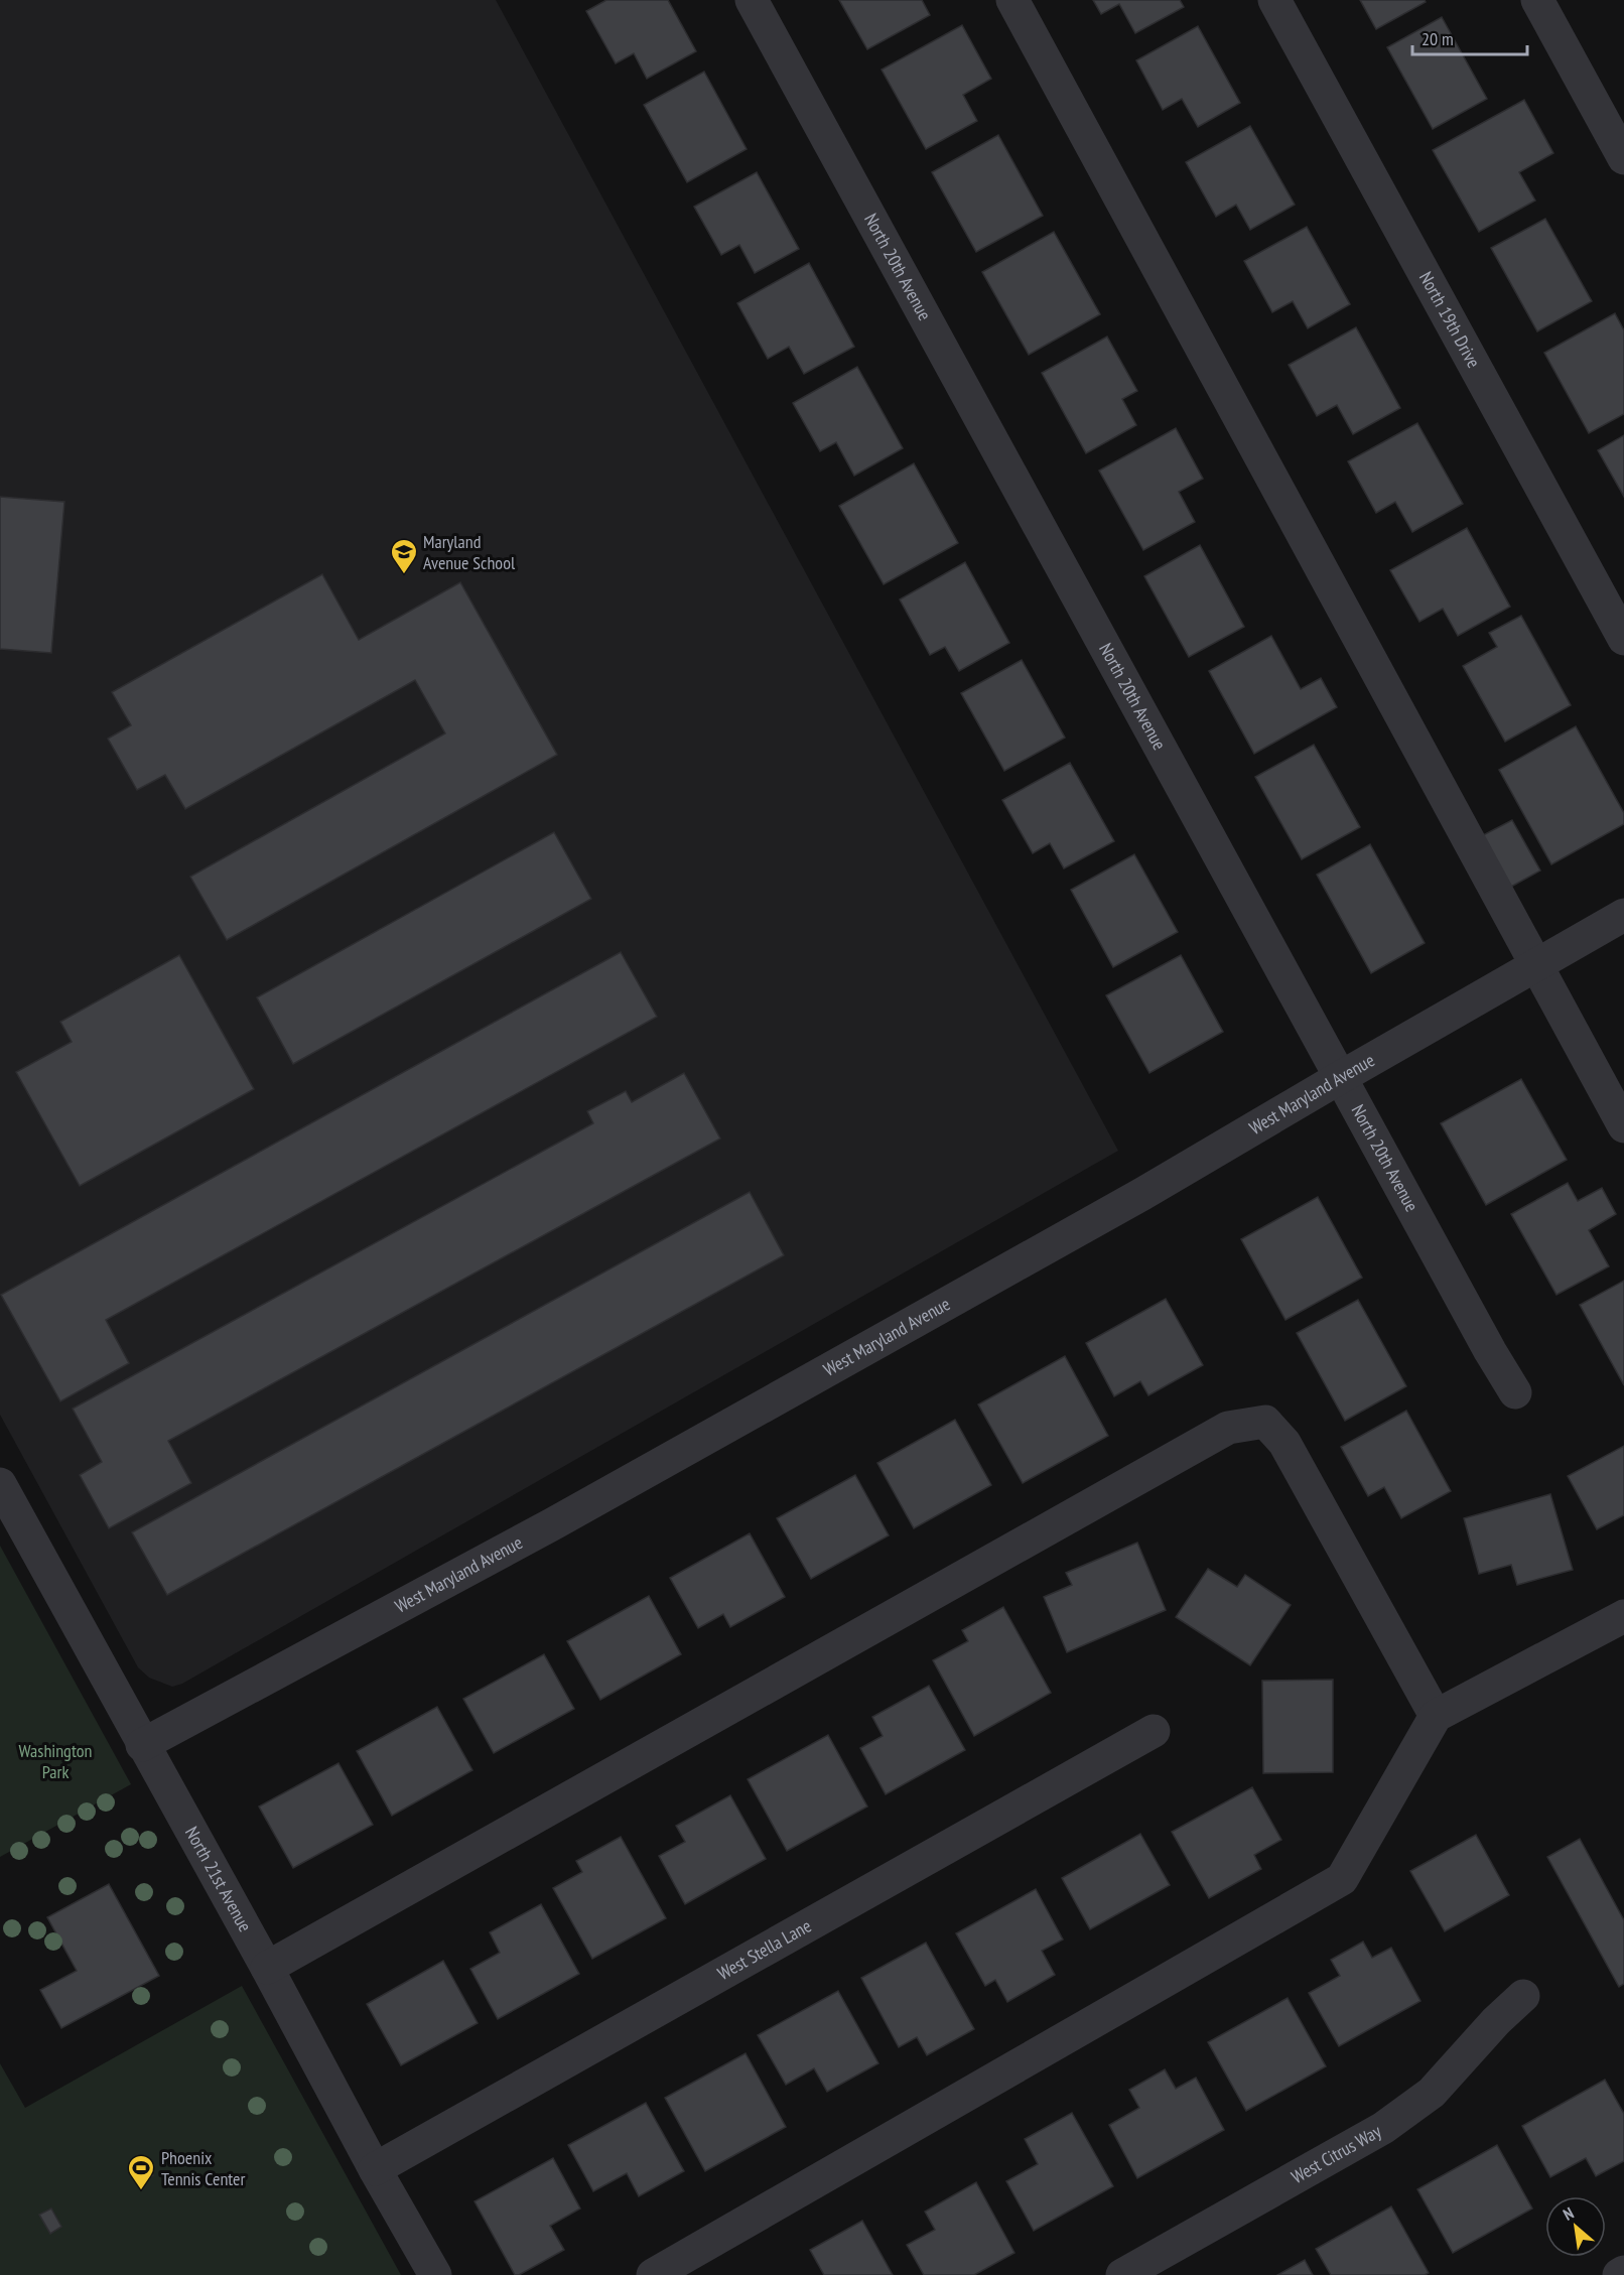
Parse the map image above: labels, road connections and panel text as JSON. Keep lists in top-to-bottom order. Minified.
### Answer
{"streets":{"street":["North 20th Avenue","North 19th Drive","West Maryland Avenue","North 21st Avenue","West Stella Lane","West Citrus Way"]},"crossings":[["North 20th Avenue","West Maryland Avenue"],["West Maryland Avenue","North 21st Avenue"],["North 21st Avenue","West Stella Lane"]],"parks":["Washington Park"],"places":{"school or university":["Maryland Avenue School"],"sports":["Phoenix Tennis Center"]},"scale_bar":"20 m","north":"top left"}
